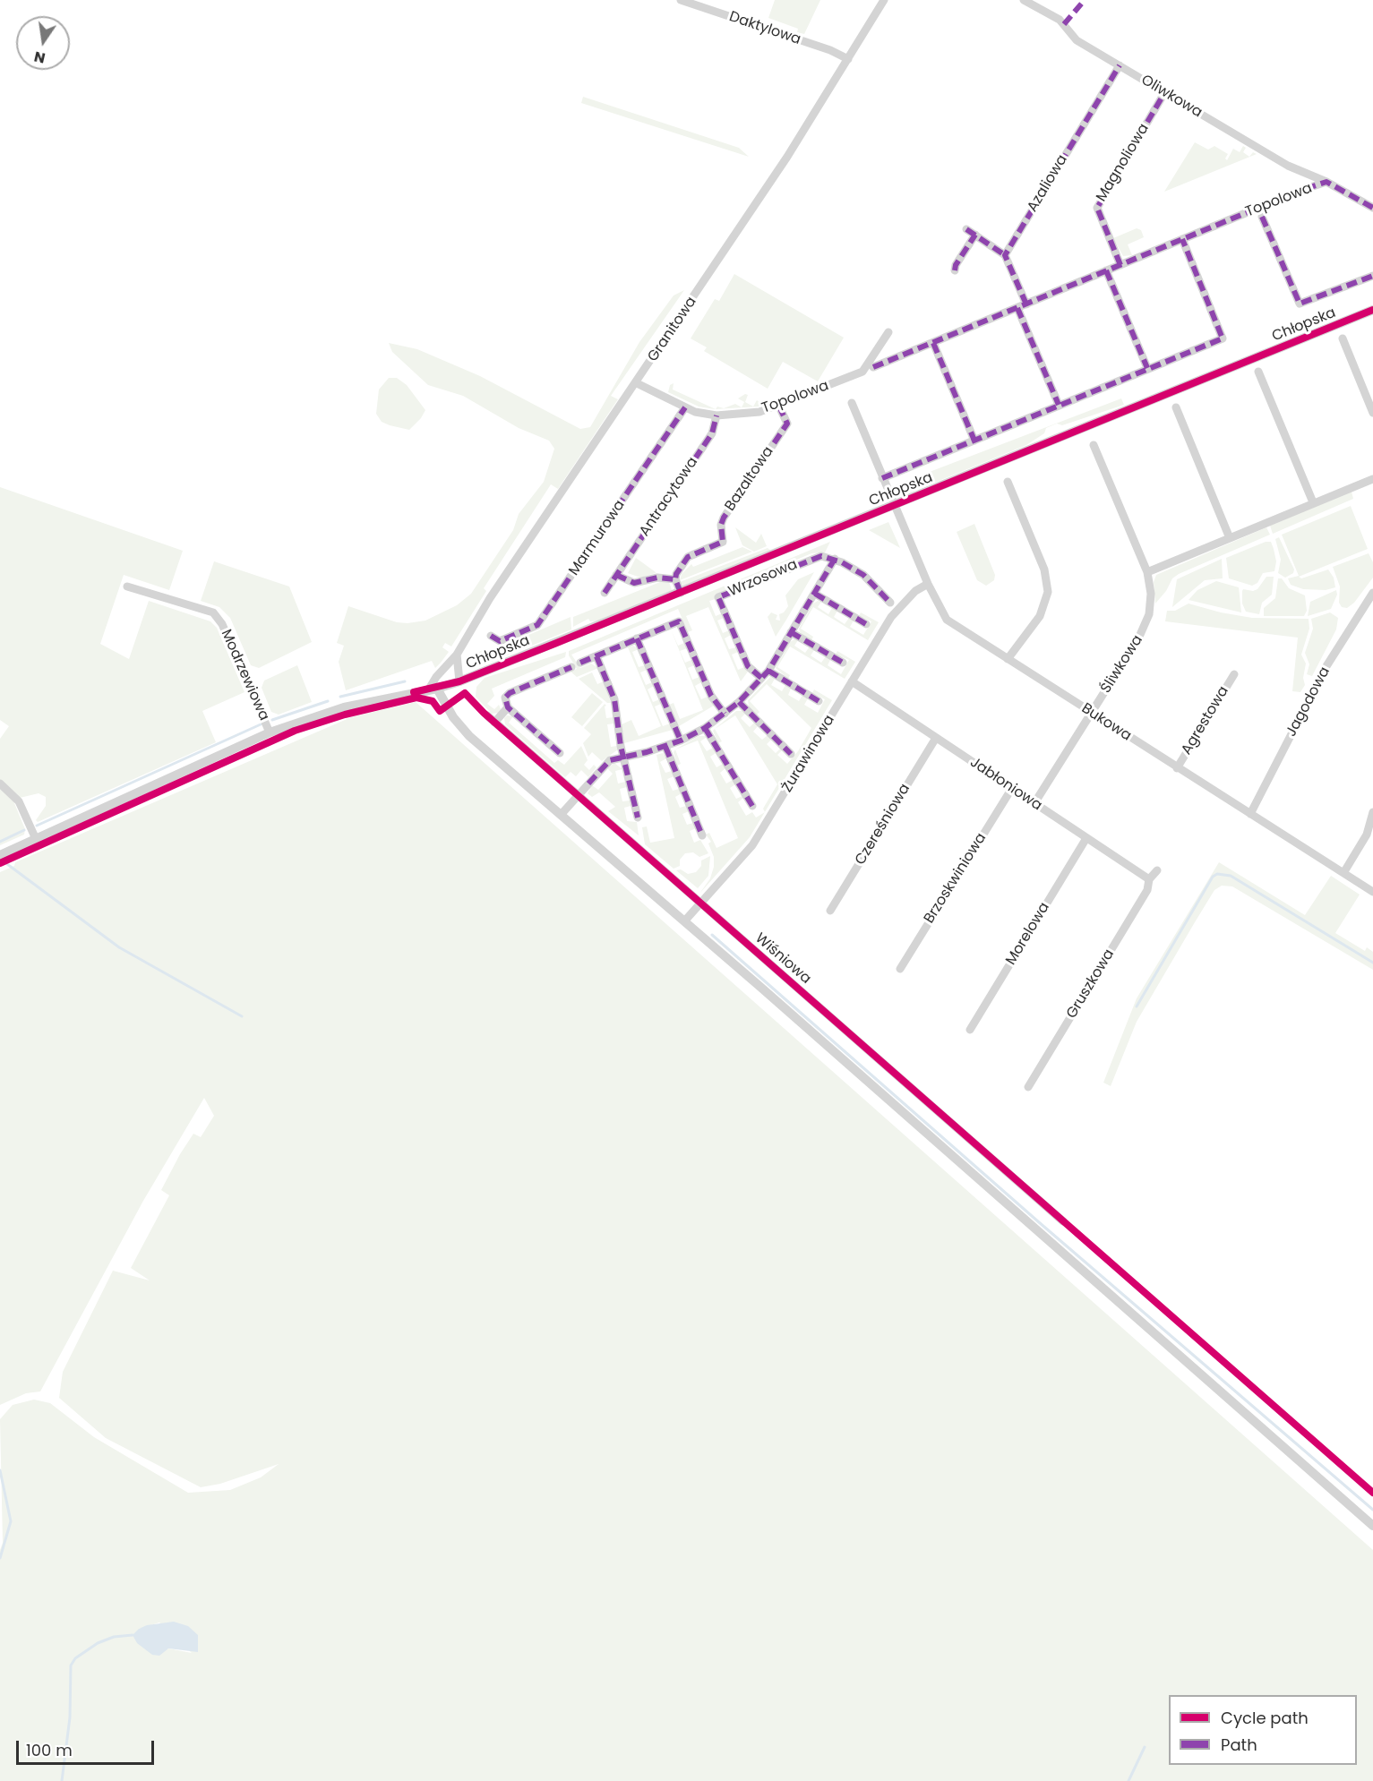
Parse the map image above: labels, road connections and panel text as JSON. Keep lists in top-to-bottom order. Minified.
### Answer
{"streets":{"street":["Daktylowa","Oliwkowa","Magnoliowa","Azaliowa","Topolowa","Chłopska","Granitowa","Bazaltowa","Antracytowa","Marmurowa","Wrzosowa","Śliwkowa","Modrzewiowa","Jagodowa","Agrestowa","Bukowa","Żurawinowa","Jabłoniowa","Czereśniowa","Brzoskwiniowa","Morelowa","Wiśniowa","Gruszkowa"]},"crossings":[["Daktylowa","Granitowa"],["Oliwkowa","Magnoliowa"],["Oliwkowa","Azaliowa"],["Oliwkowa","Topolowa"],["Magnoliowa","Topolowa"],["Topolowa","Granitowa"],["Topolowa","Bazaltowa"],["Topolowa","Antracytowa"],["Topolowa","Marmurowa"],["Chłopska","Granitowa"],["Chłopska","Modrzewiowa"],["Chłopska","Bukowa"],["Śliwkowa","Bukowa"],["Śliwkowa","Jabłoniowa"],["Jagodowa","Bukowa"],["Agrestowa","Bukowa"],["Bukowa","Żurawinowa"],["Żurawinowa","Jabłoniowa"],["Żurawinowa","Wiśniowa"],["Jabłoniowa","Czereśniowa"],["Jabłoniowa","Brzoskwiniowa"],["Jabłoniowa","Morelowa"],["Jabłoniowa","Gruszkowa"]],"legend":["Cycle path","Path"],"scale_bar":"100 m","north":"bottom"}
